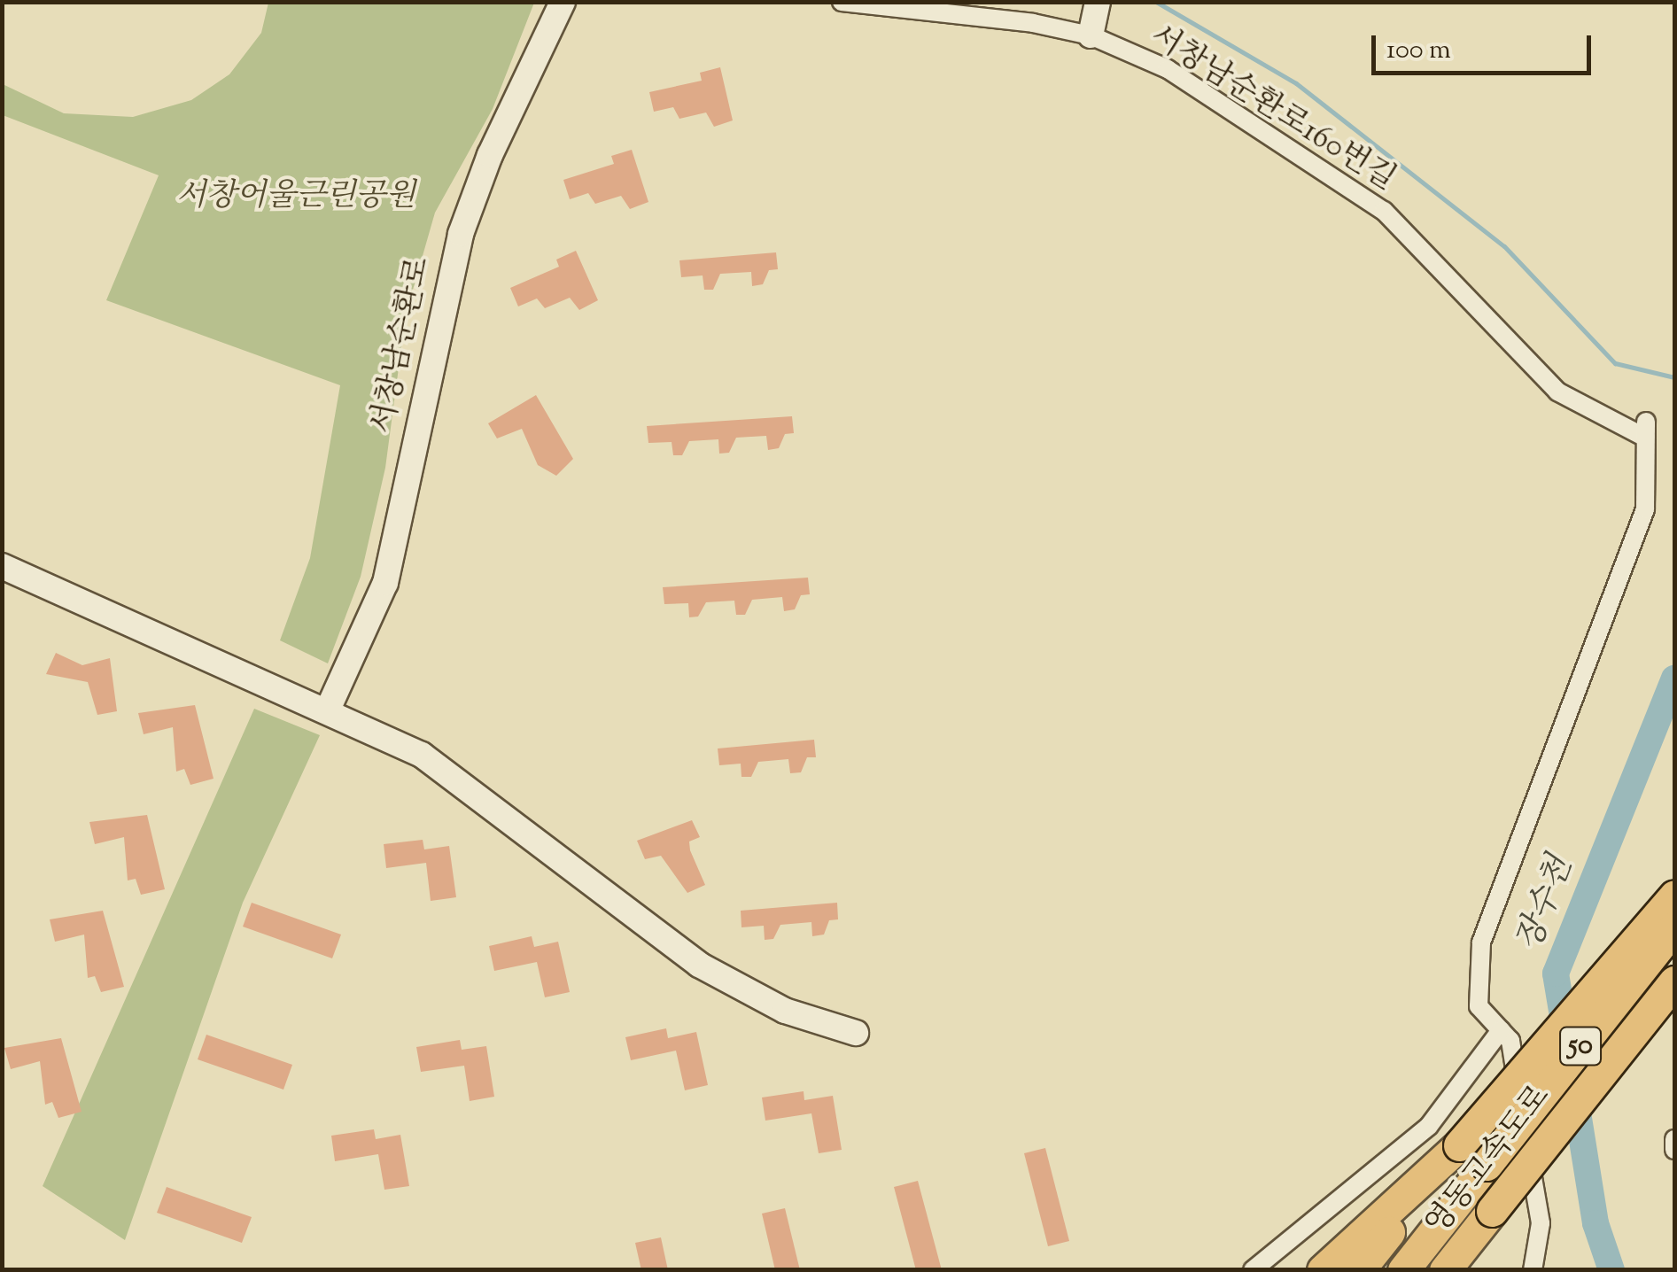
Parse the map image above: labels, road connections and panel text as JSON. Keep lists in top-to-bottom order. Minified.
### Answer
{"streets":{"highway":["50","영동고속도로"],"street":["서창남순환로160번길","서창남순환로"]},"water":["장수천"],"parks":["서창어울근린공원"],"scale_bar":"100 m"}
